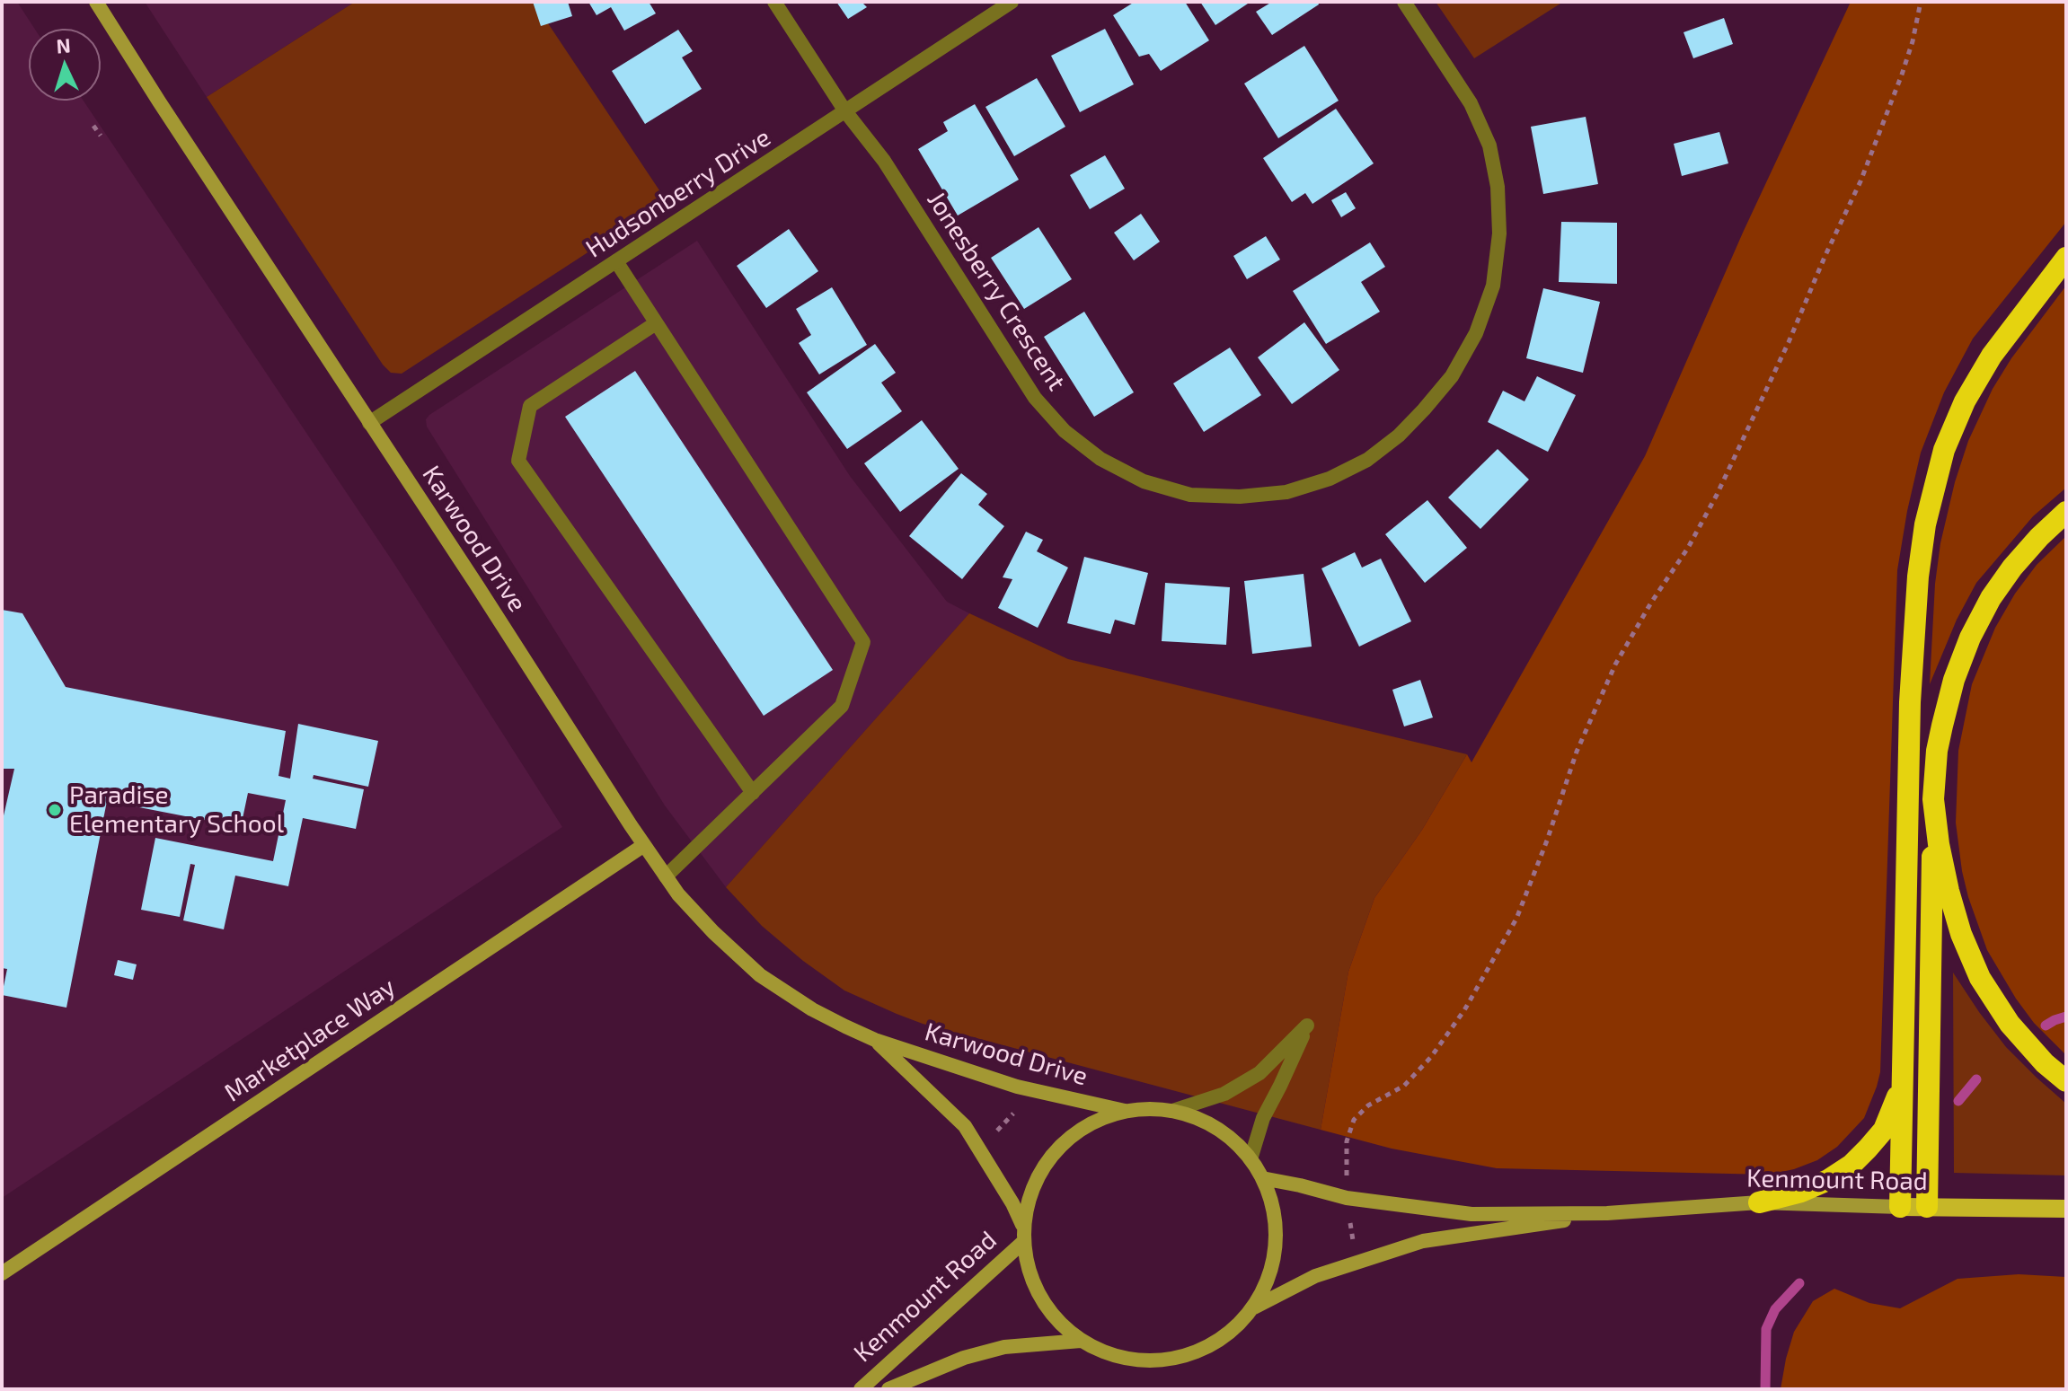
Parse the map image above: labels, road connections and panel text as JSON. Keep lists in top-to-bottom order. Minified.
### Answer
{"streets":{"main road":["Karwood Drive","Marketplace Way","Kenmount Road"],"street":["Hudsonberry Drive","Jonesberry Crescent"]},"crossings":[["Hudsonberry Drive","Jonesberry Crescent"],["Hudsonberry Drive","Karwood Drive"],["Karwood Drive","Marketplace Way"],["Karwood Drive","Kenmount Road"]],"places":["Paradise Elementary School"],"north":"top"}
